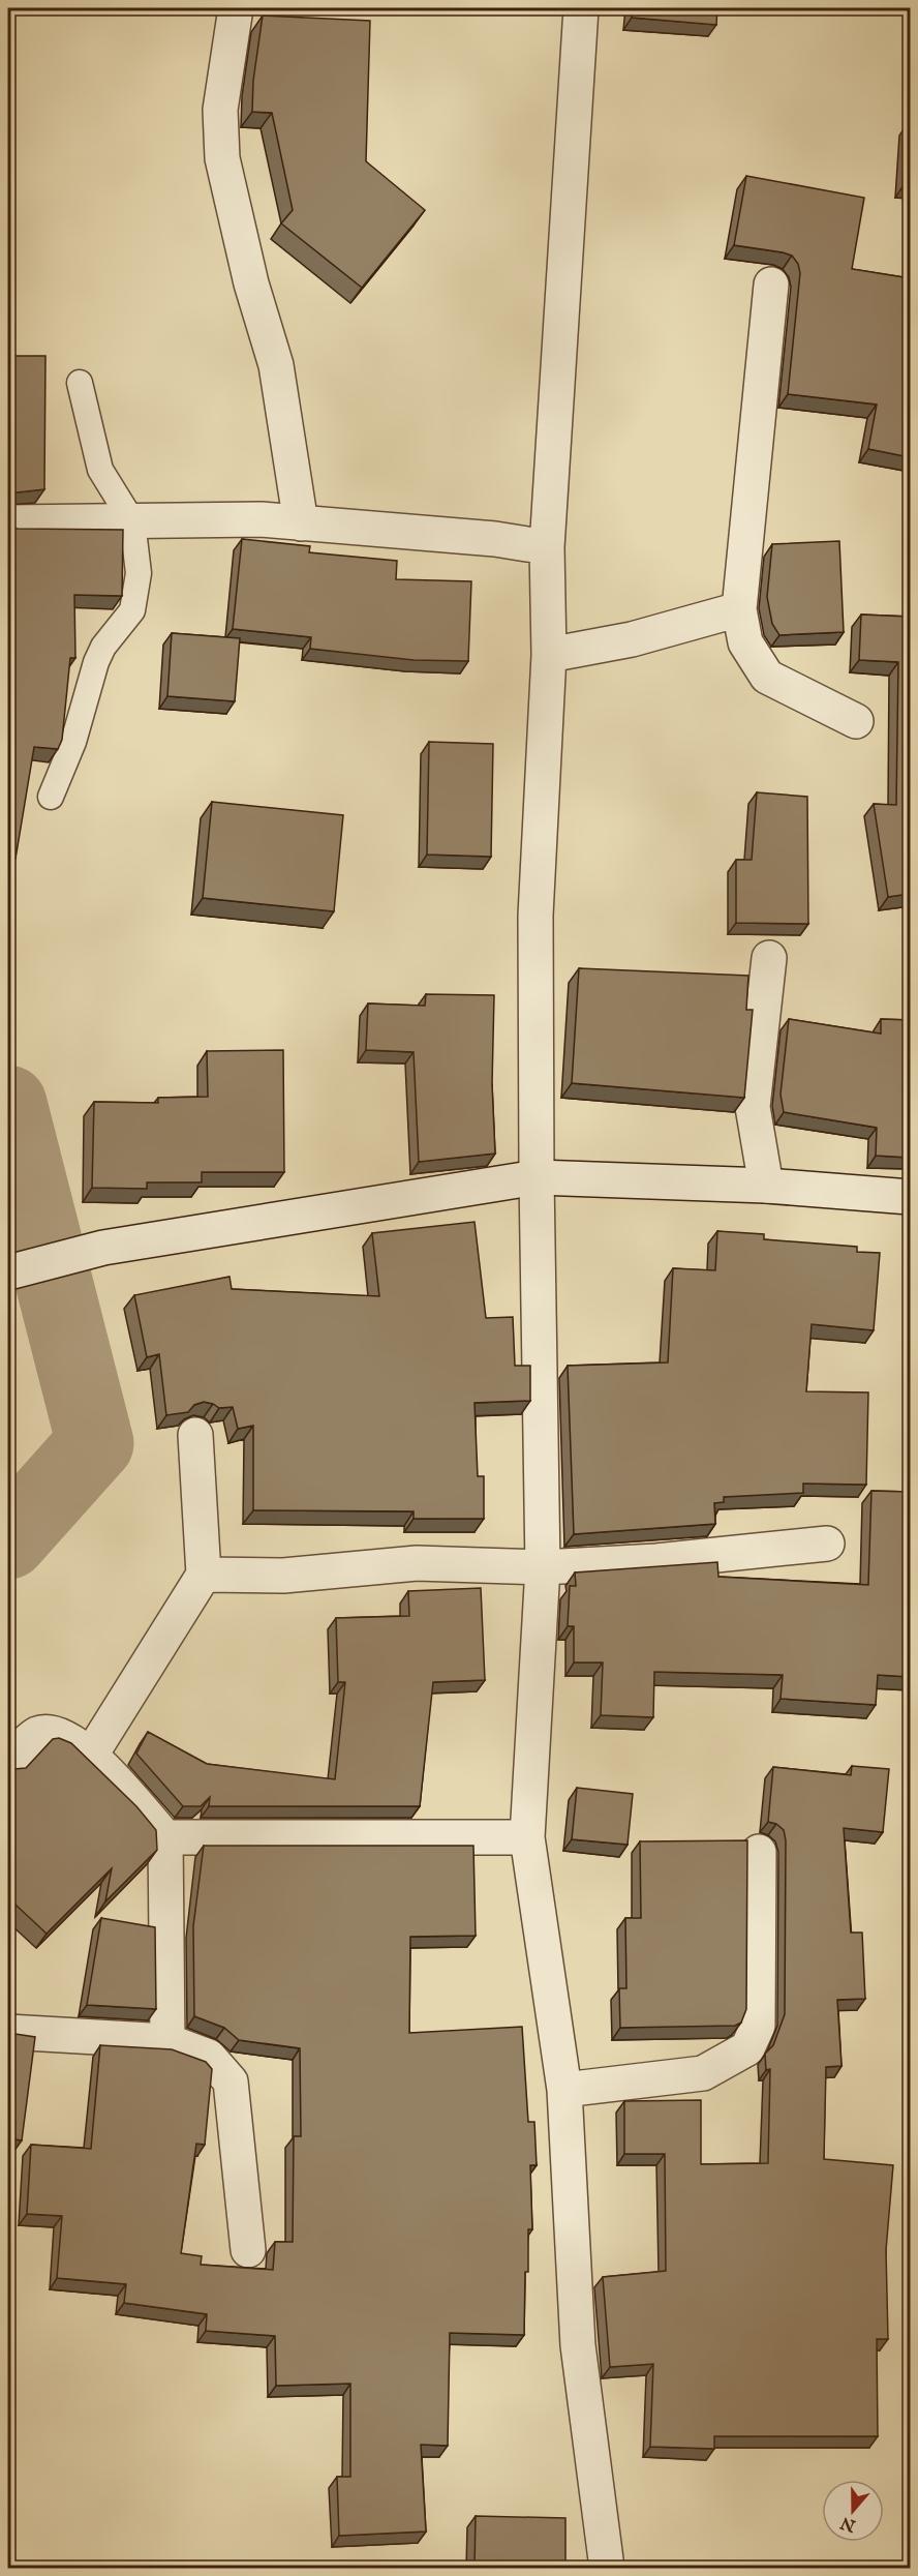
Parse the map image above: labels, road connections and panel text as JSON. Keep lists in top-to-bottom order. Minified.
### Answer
{"north":"bottom"}
